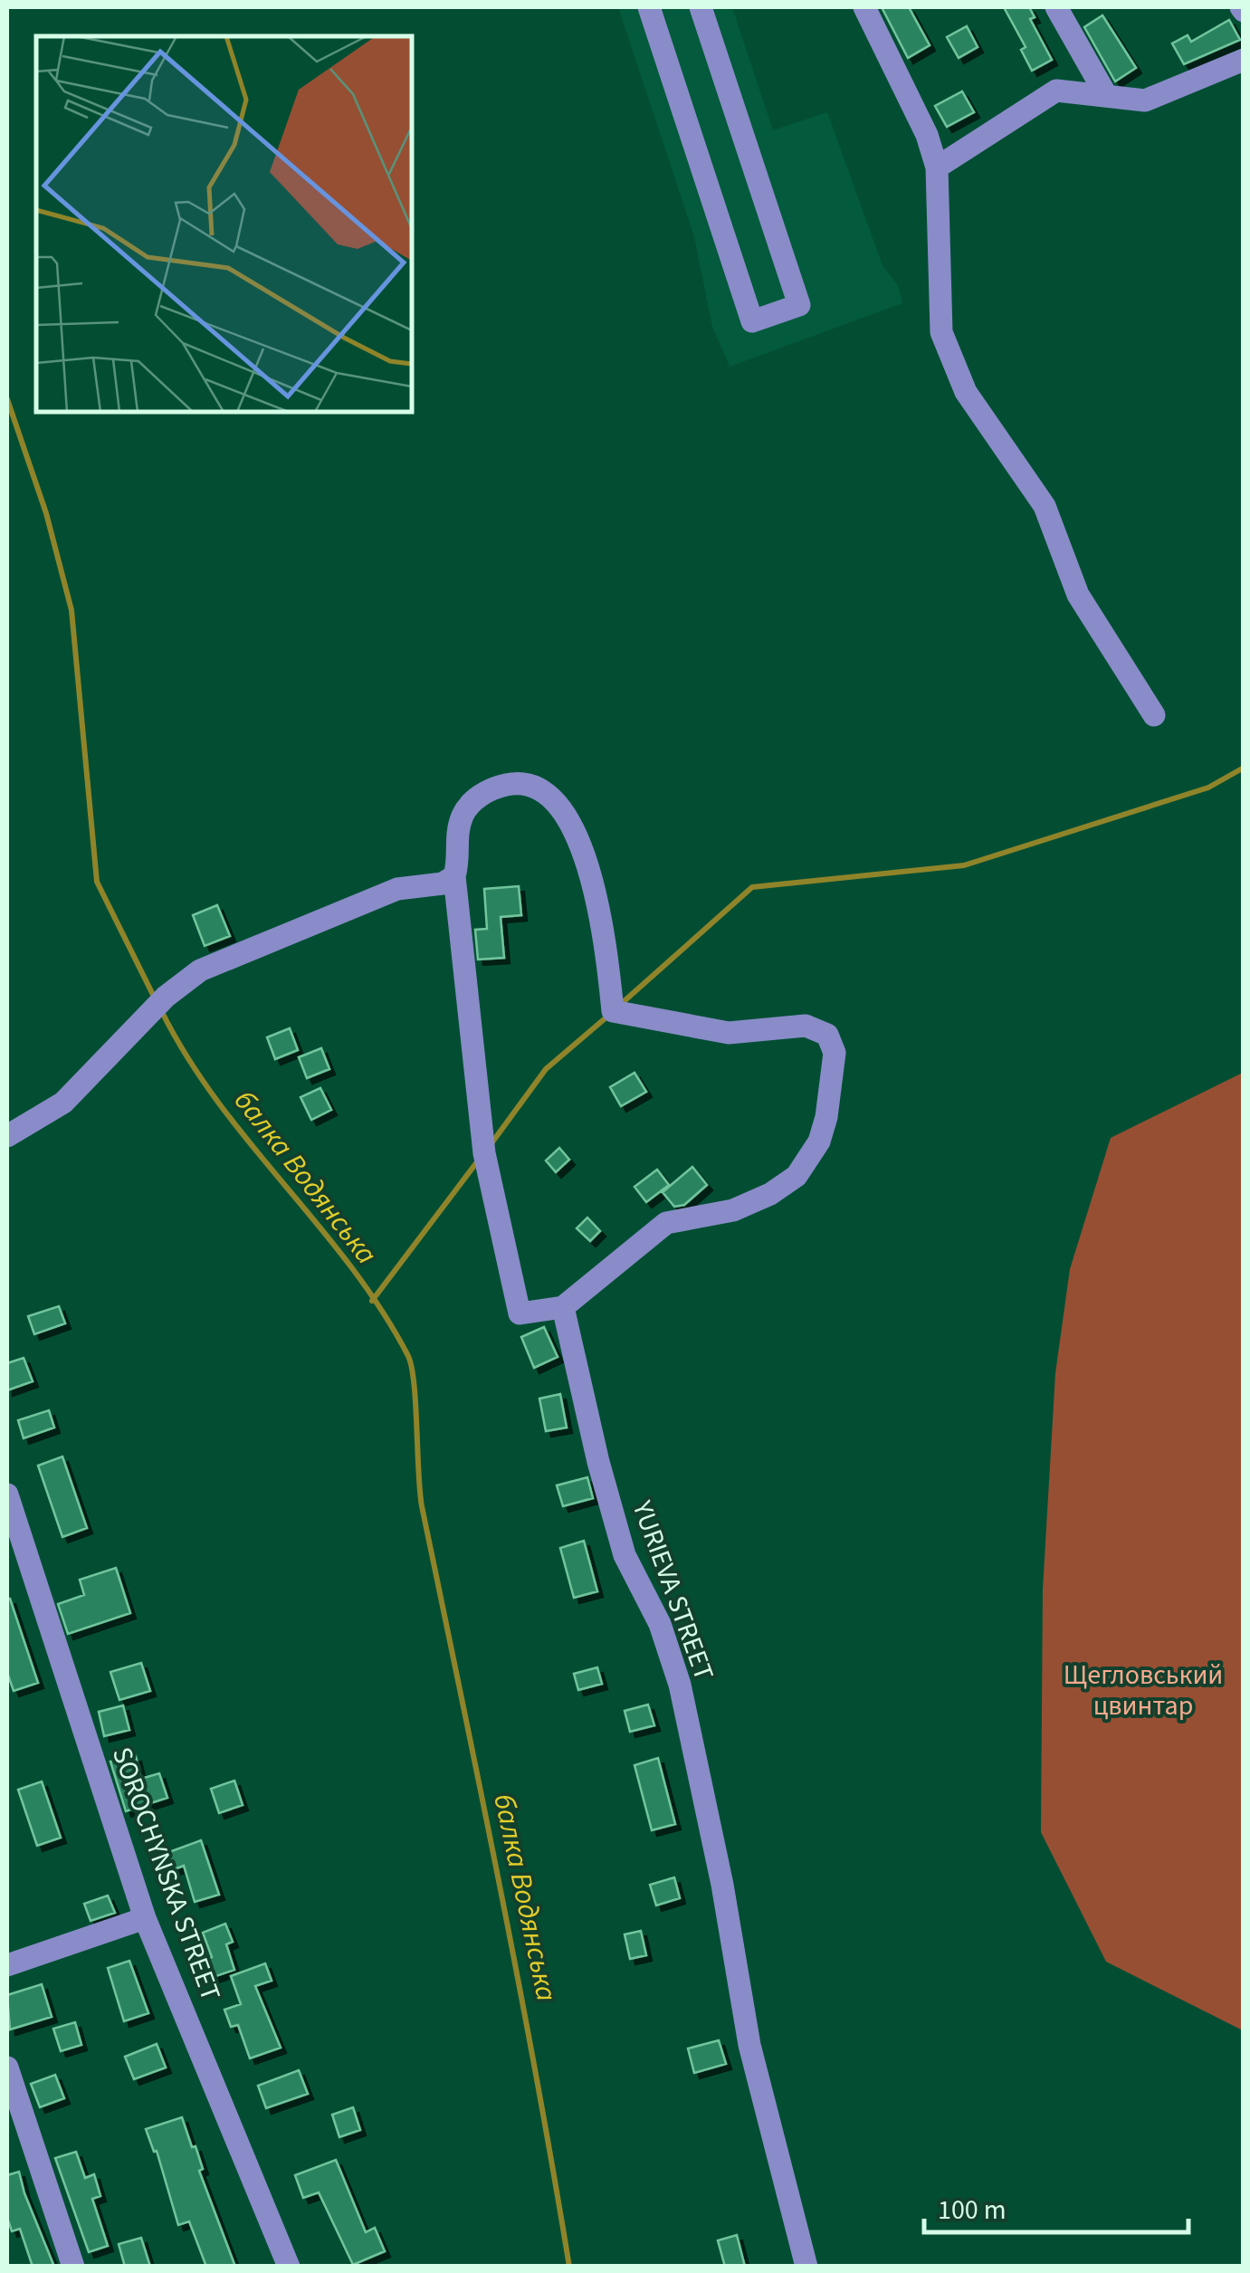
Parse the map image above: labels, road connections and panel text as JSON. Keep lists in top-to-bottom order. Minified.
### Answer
{"streets":{"street":["YURIEVA STREET","SOROCHYNSKA STREET"]},"water":["балка Водянська"],"parks":["Щегловський цвинтар"],"scale_bar":"100 m"}
